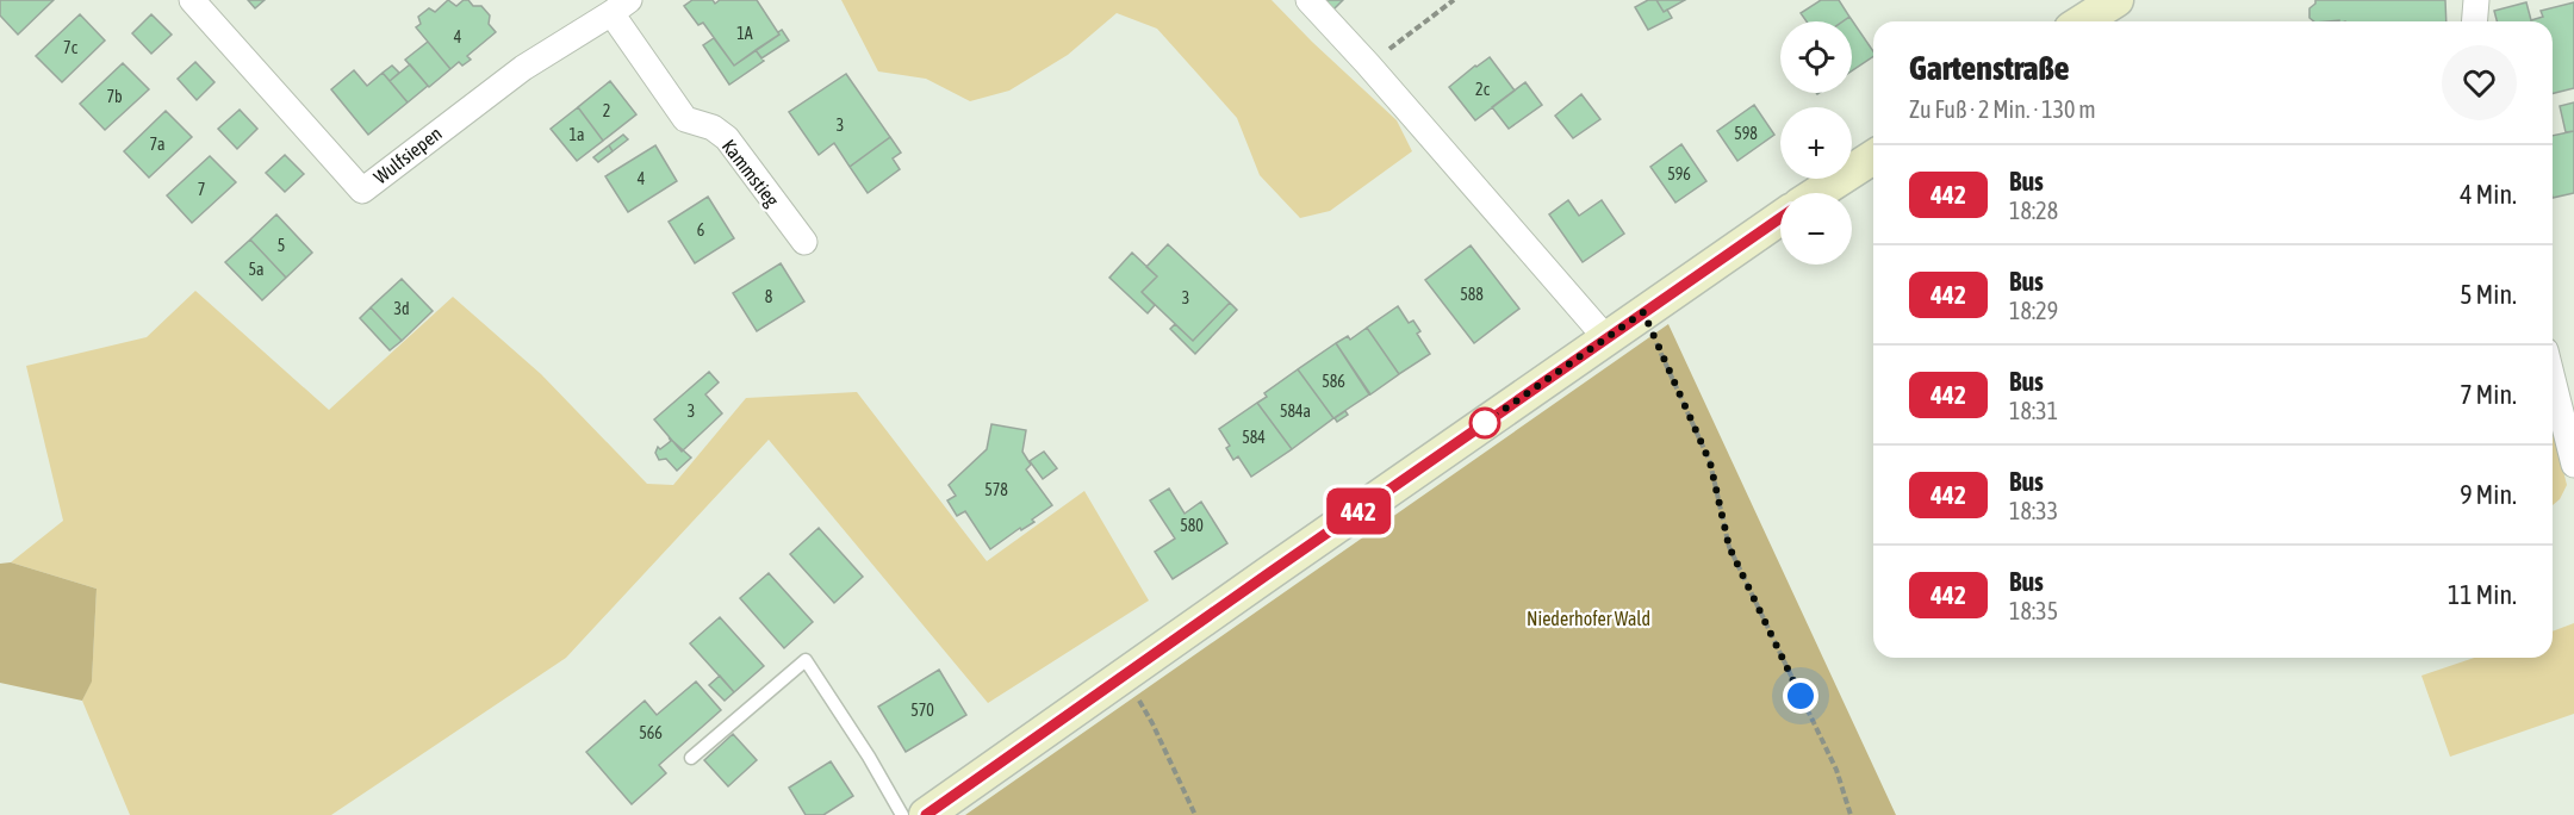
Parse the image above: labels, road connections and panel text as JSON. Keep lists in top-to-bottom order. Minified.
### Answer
{"streets":{"street":["Wulfsiepen","Kammstieg"]},"crossings":[["Wulfsiepen","Kammstieg"]],"parks":["Niederhofer Wald"],"lines":["bus line 442"],"house_numbers":["1A","4","7c","2c","7b","2","3","598","1a","7a","596","4","7","6","5","5a","588","8","3","3d","586","3","584a","584","578","580","570","566"],"page":{"on_map":"442","map_buttons":["+","−"],"heading":["Gartenstraße","Zu Fuß · 2 Min. · 130 m"],"list":[{"mark":"442","name":"Bus","note":"18:28","value":"4 Min."},{"mark":"442","name":"Bus","note":"18:29","value":"5 Min."},{"mark":"442","name":"Bus","note":"18:31","value":"7 Min."},{"mark":"442","name":"Bus","note":"18:33","value":"9 Min."},{"mark":"442","name":"Bus","note":"18:35","value":"11 Min."}]}}
